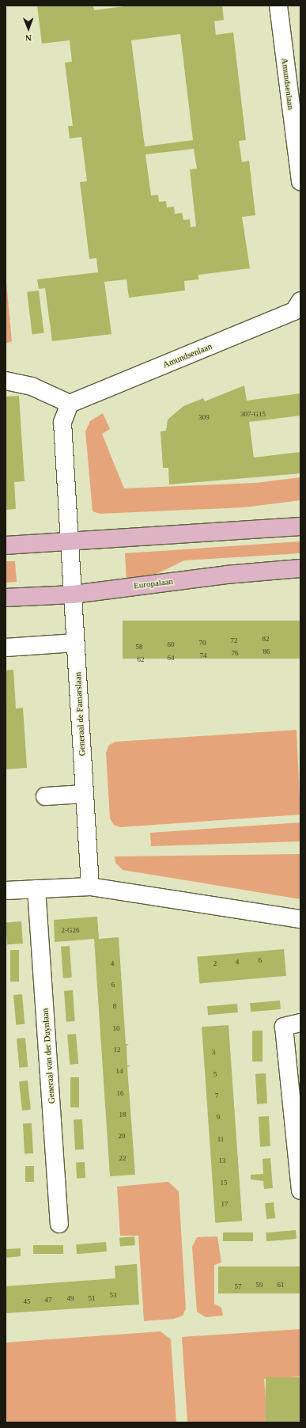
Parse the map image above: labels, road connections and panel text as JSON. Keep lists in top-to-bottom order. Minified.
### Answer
{"streets":{"main road":["Europalaan"],"street":["Amundsenlaan","Generaal de Famarslaan","Generaal van der Duynlaan"]},"crossings":[["Europalaan","Generaal de Famarslaan"]],"house_numbers":["307-G15","309","82","72","70","60","58","86","76","74","64","62","2-G26","6","4","4","2","6","8","10","12","3","14","5","16","7","18","9","20","11","22","13","15","17","59","61","57","53","49","51","47","45"],"north":"bottom"}
